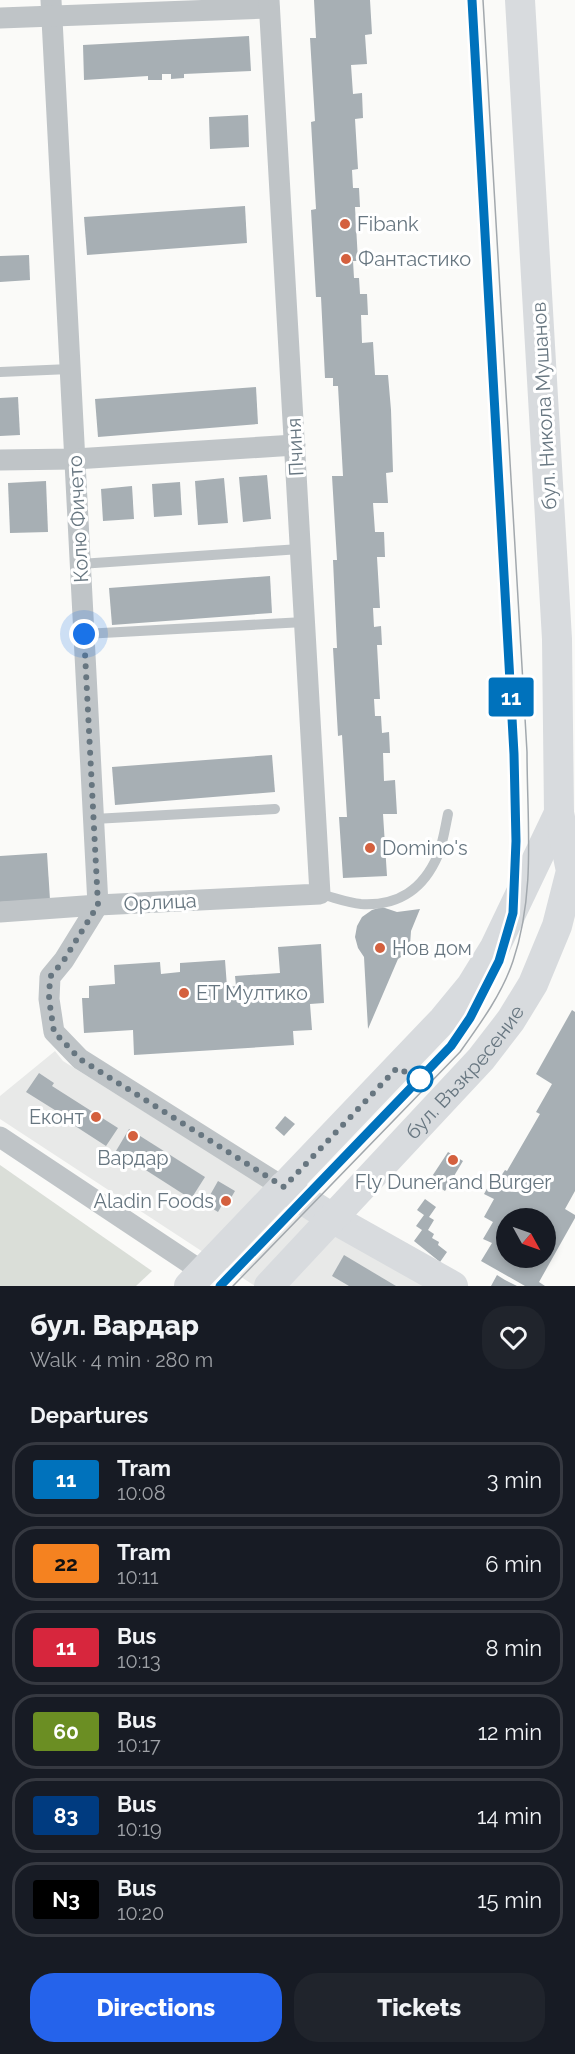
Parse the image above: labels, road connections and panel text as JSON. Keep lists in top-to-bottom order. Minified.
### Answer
{"streets":{"main road":["бул. Никола Мушанов","бул. Възкресение"],"street":["Пчиня","Колю Фичето","Орлица"]},"crossings":[["бул. Никола Мушанов","бул. Възкресение"],["Пчиня","Орлица"],["Колю Фичето","Орлица"]],"places":["Fibank","Фантастико","Domino's","Нов дом","ЕТ Мултико","Еконт","Вардар","Fly Duner and Burger","Aladin Foods"],"lines":["tram line 11"],"north":"bottom right","page":{"on_map":"11","heading":[["бул. Вардар","Walk · 4 min · 280 m"],"Departures"],"list":[{"mark":"11","name":"Tram","note":"10:08","value":"3 min"},{"mark":"22","name":"Tram","note":"10:11","value":"6 min"},{"mark":"11","name":"Bus","note":"10:13","value":"8 min"},{"mark":"60","name":"Bus","note":"10:17","value":"12 min"},{"mark":"83","name":"Bus","note":"10:19","value":"14 min"},{"mark":"N3","name":"Bus","note":"10:20","value":"15 min"}],"buttons":["Directions","Tickets"]}}
